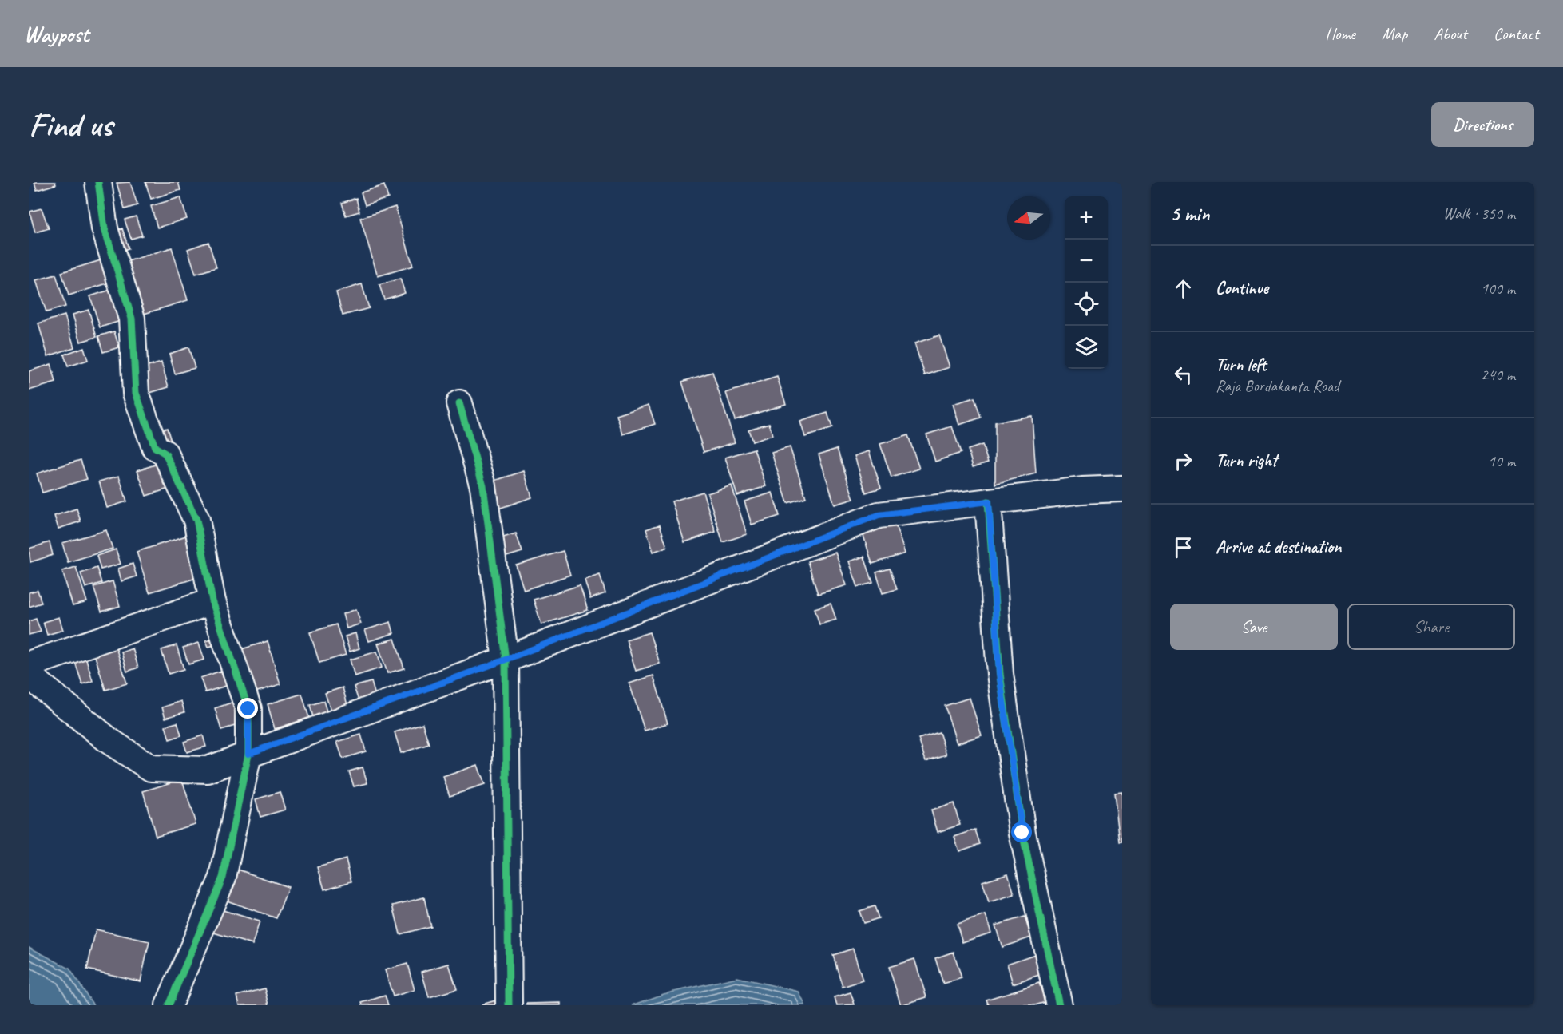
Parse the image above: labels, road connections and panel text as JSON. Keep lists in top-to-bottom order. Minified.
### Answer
{"north":"left","page":{"header":"Waypost","nav":["Home","Map","About","Contact"],"buttons":["Directions",["Save","Share"]],"title":"Find us","heading":["5 min","Walk · 350 m"],"map_buttons":["+","−"],"list":[["Continue","100 m"],["Turn left","Raja Bordakanta Road","240 m"],["Turn right","10 m"],"Arrive at destination"]}}
